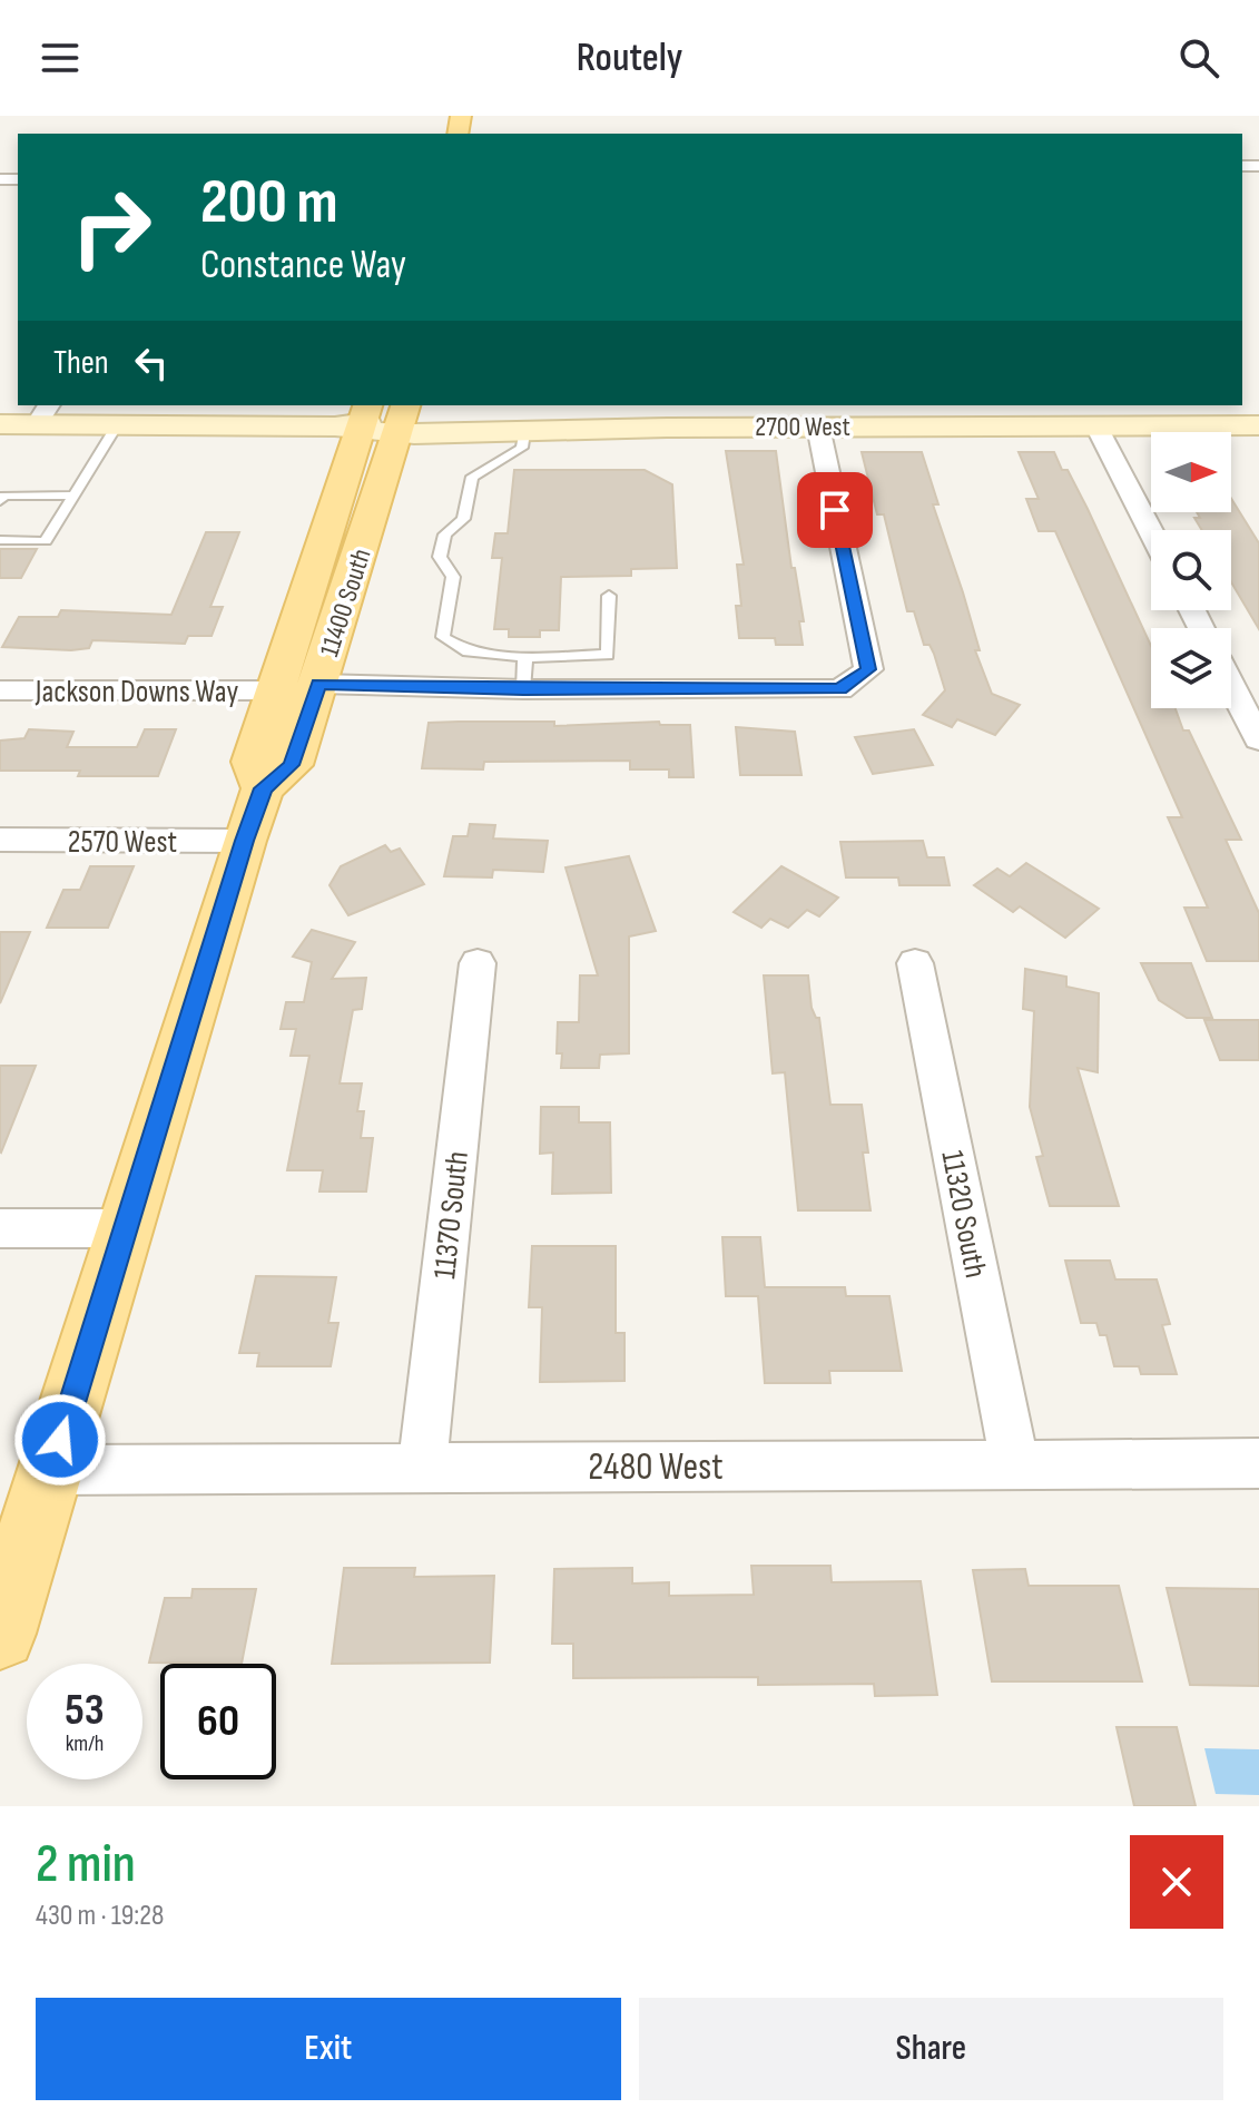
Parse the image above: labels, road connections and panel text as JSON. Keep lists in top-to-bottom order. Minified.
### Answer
{"streets":{"main road":["2700 West","11400 South"],"street":["Jackson Downs Way","2570 West","11320 South","11370 South","2480 West"]},"crossings":[["2700 West","11400 South"],["11400 South","Jackson Downs Way"],["11400 South","2570 West"],["11400 South","2480 West"],["11320 South","2480 West"],["11370 South","2480 West"]],"north":"right","page":{"header":"Routely","turn":["200 m","Constance Way"],"then":"Then","speed":"53 km/h","limit":"60","heading":["2 min","430 m · 19:28"],"buttons":["Exit","Share"]}}
